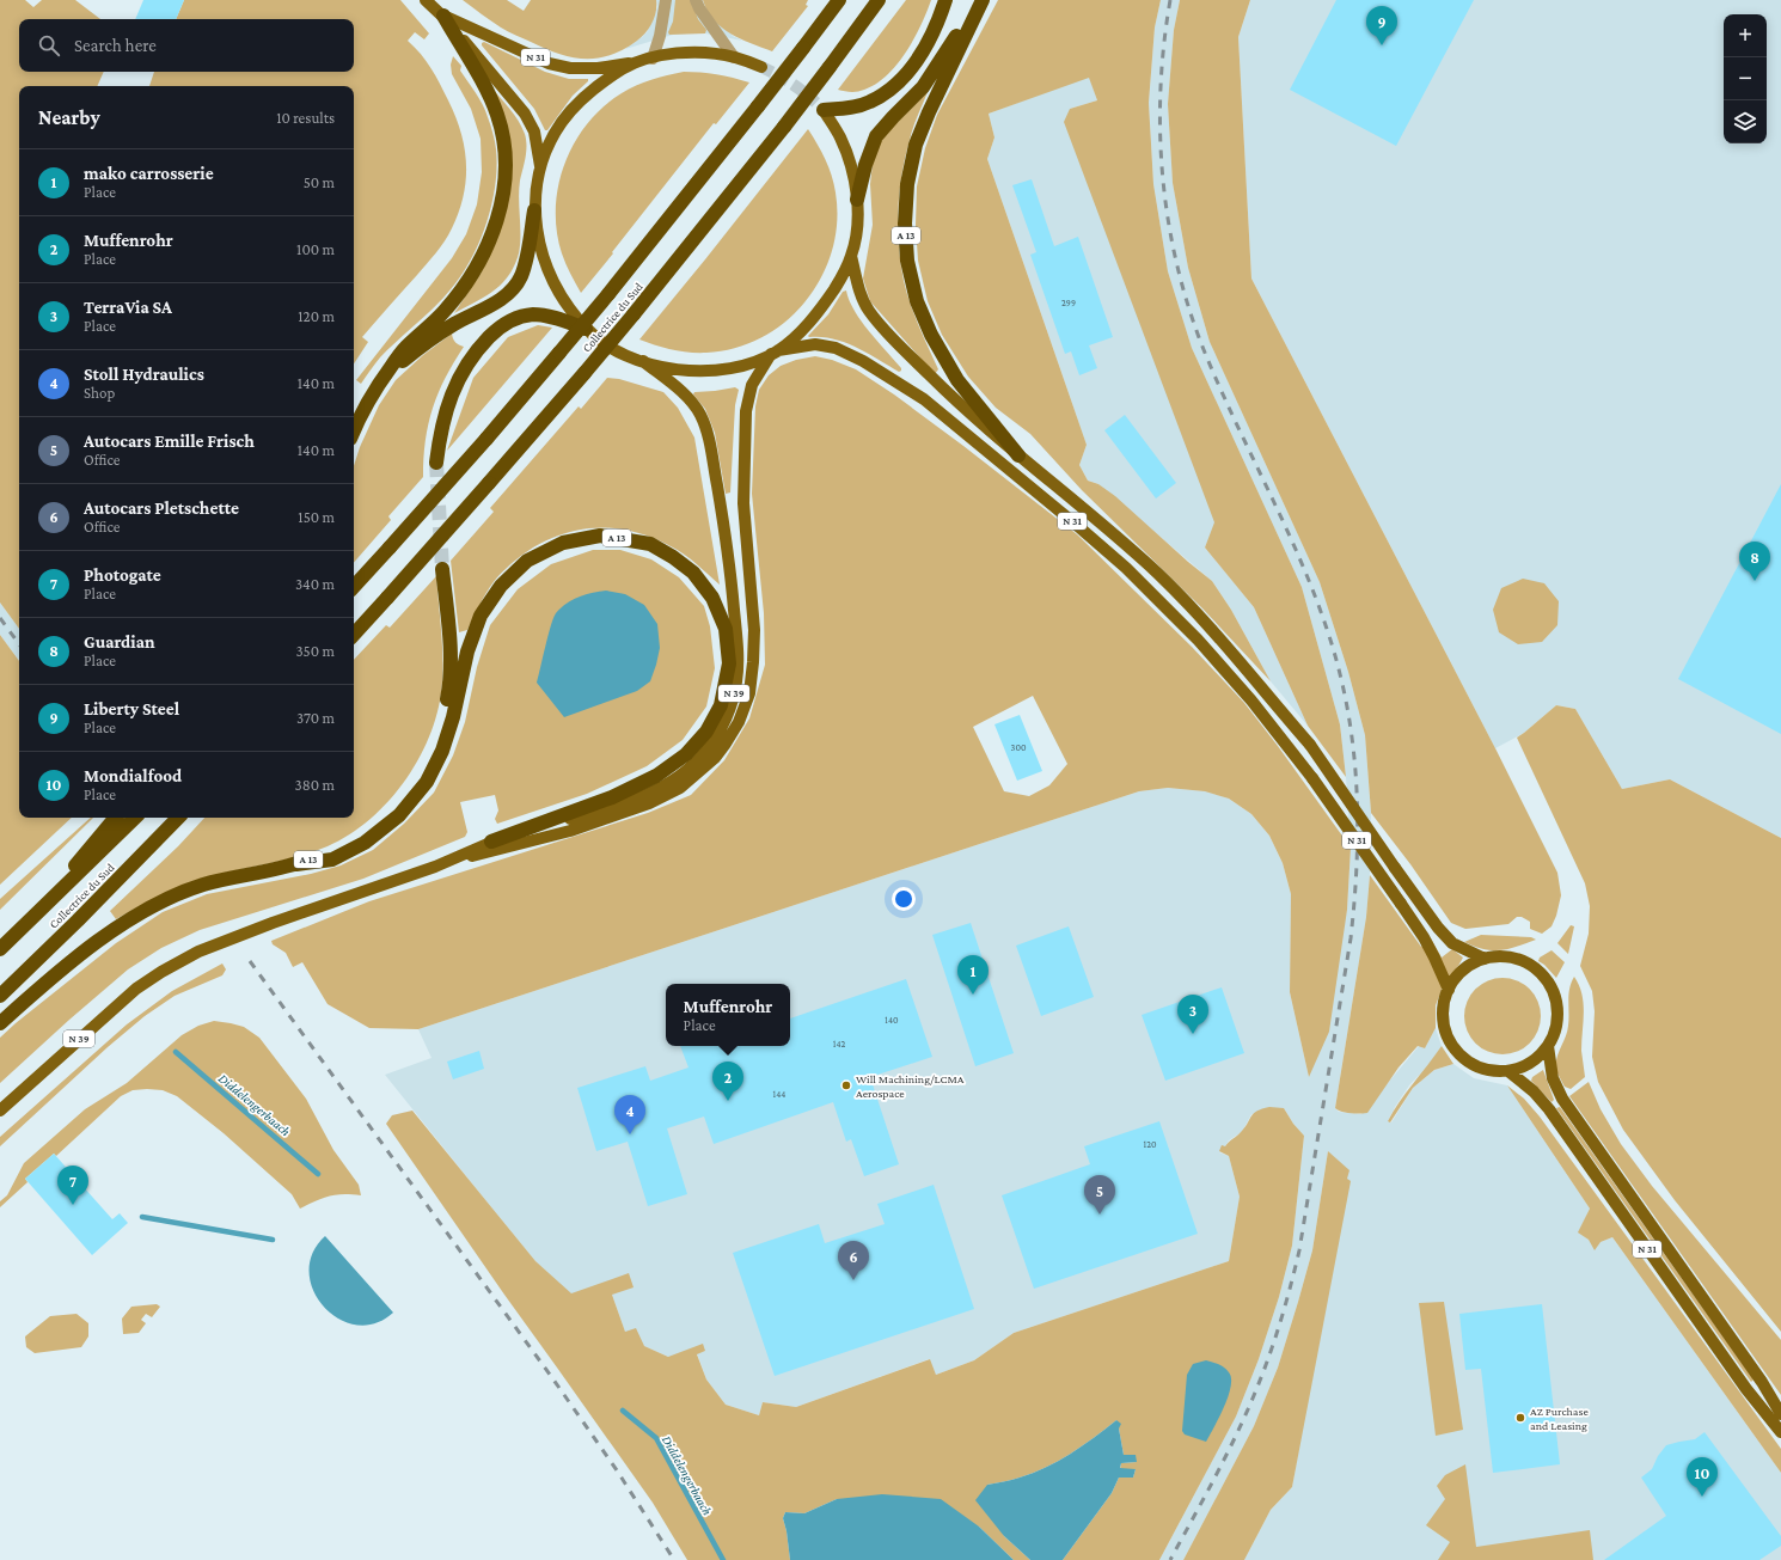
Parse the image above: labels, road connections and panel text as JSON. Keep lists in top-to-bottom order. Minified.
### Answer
{"streets":{"highway":["A 13","Collectrice du Sud"],"main road":["N 31","N 39"]},"crossings":[["N 31","A 13"],["N 31","N 39"],["A 13","N 39"]],"water":["Diddelengerbaach"],"places":["Will Machining/LCMA Aerospace","AZ Purchase and Leasing"],"house_numbers":["299","300","140","142","144","120"],"page":{"pins":["9","8","1","3","2","4","7","5","6","10"],"map_buttons":["+","−"],"search":"Search here","heading":["Nearby","10 results"],"list":[{"mark":"1","name":"mako carrosserie","note":"Place","value":"50 m"},{"mark":"2","name":"Muffenrohr","note":"Place","value":"100 m"},{"mark":"3","name":"TerraVia SA","note":"Place","value":"120 m"},{"mark":"4","name":"Stoll Hydraulics","note":"Shop","value":"140 m"},{"mark":"5","name":"Autocars Emille Frisch","note":"Office","value":"140 m"},{"mark":"6","name":"Autocars Pletschette","note":"Office","value":"150 m"},{"mark":"7","name":"Photogate","note":"Place","value":"340 m"},{"mark":"8","name":"Guardian","note":"Place","value":"350 m"},{"mark":"9","name":"Liberty Steel","note":"Place","value":"370 m"},{"mark":"10","name":"Mondialfood","note":"Place","value":"380 m"}],"popup":["Muffenrohr","Place"]}}
